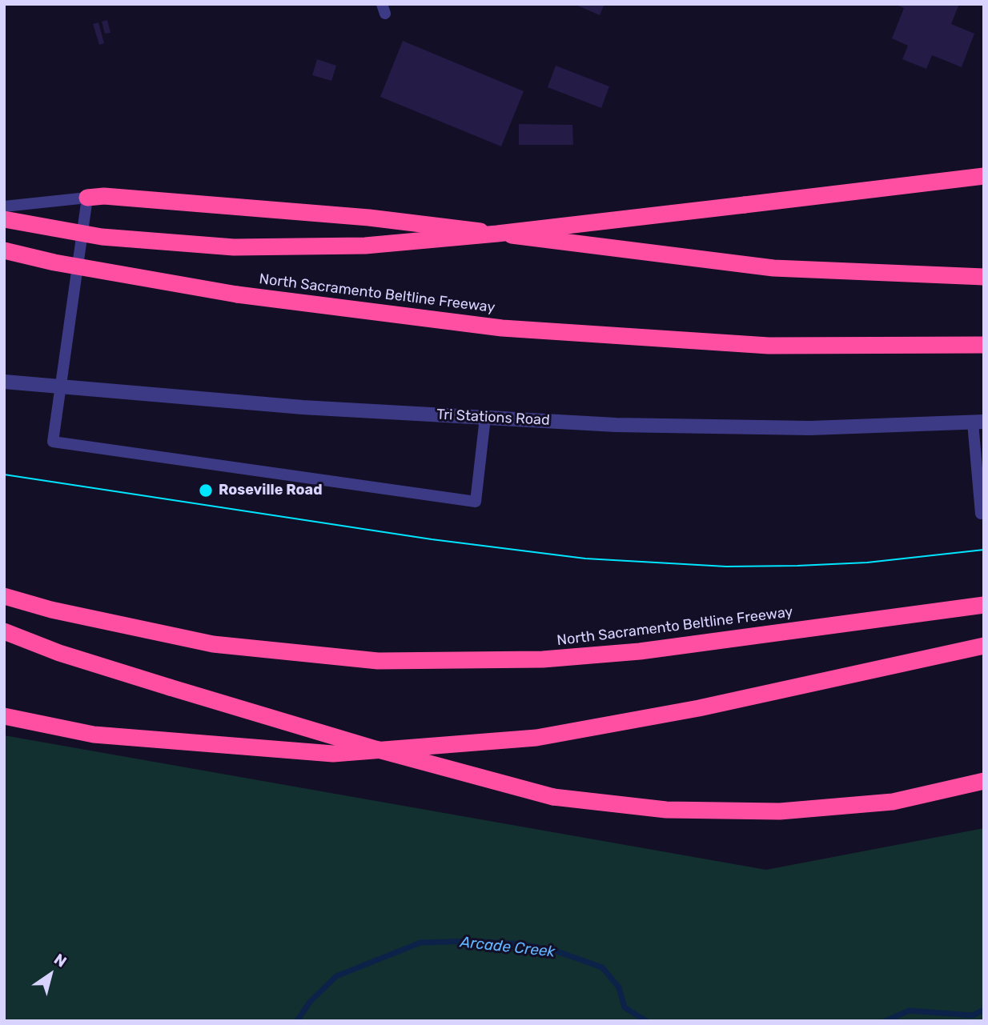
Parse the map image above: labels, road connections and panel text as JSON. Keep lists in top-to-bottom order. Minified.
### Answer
{"streets":{"highway":["North Sacramento Beltline Freeway"],"street":["Tri Stations Road"]},"water":["Arcade Creek"],"places":["Roseville Road"],"north":"top right"}
